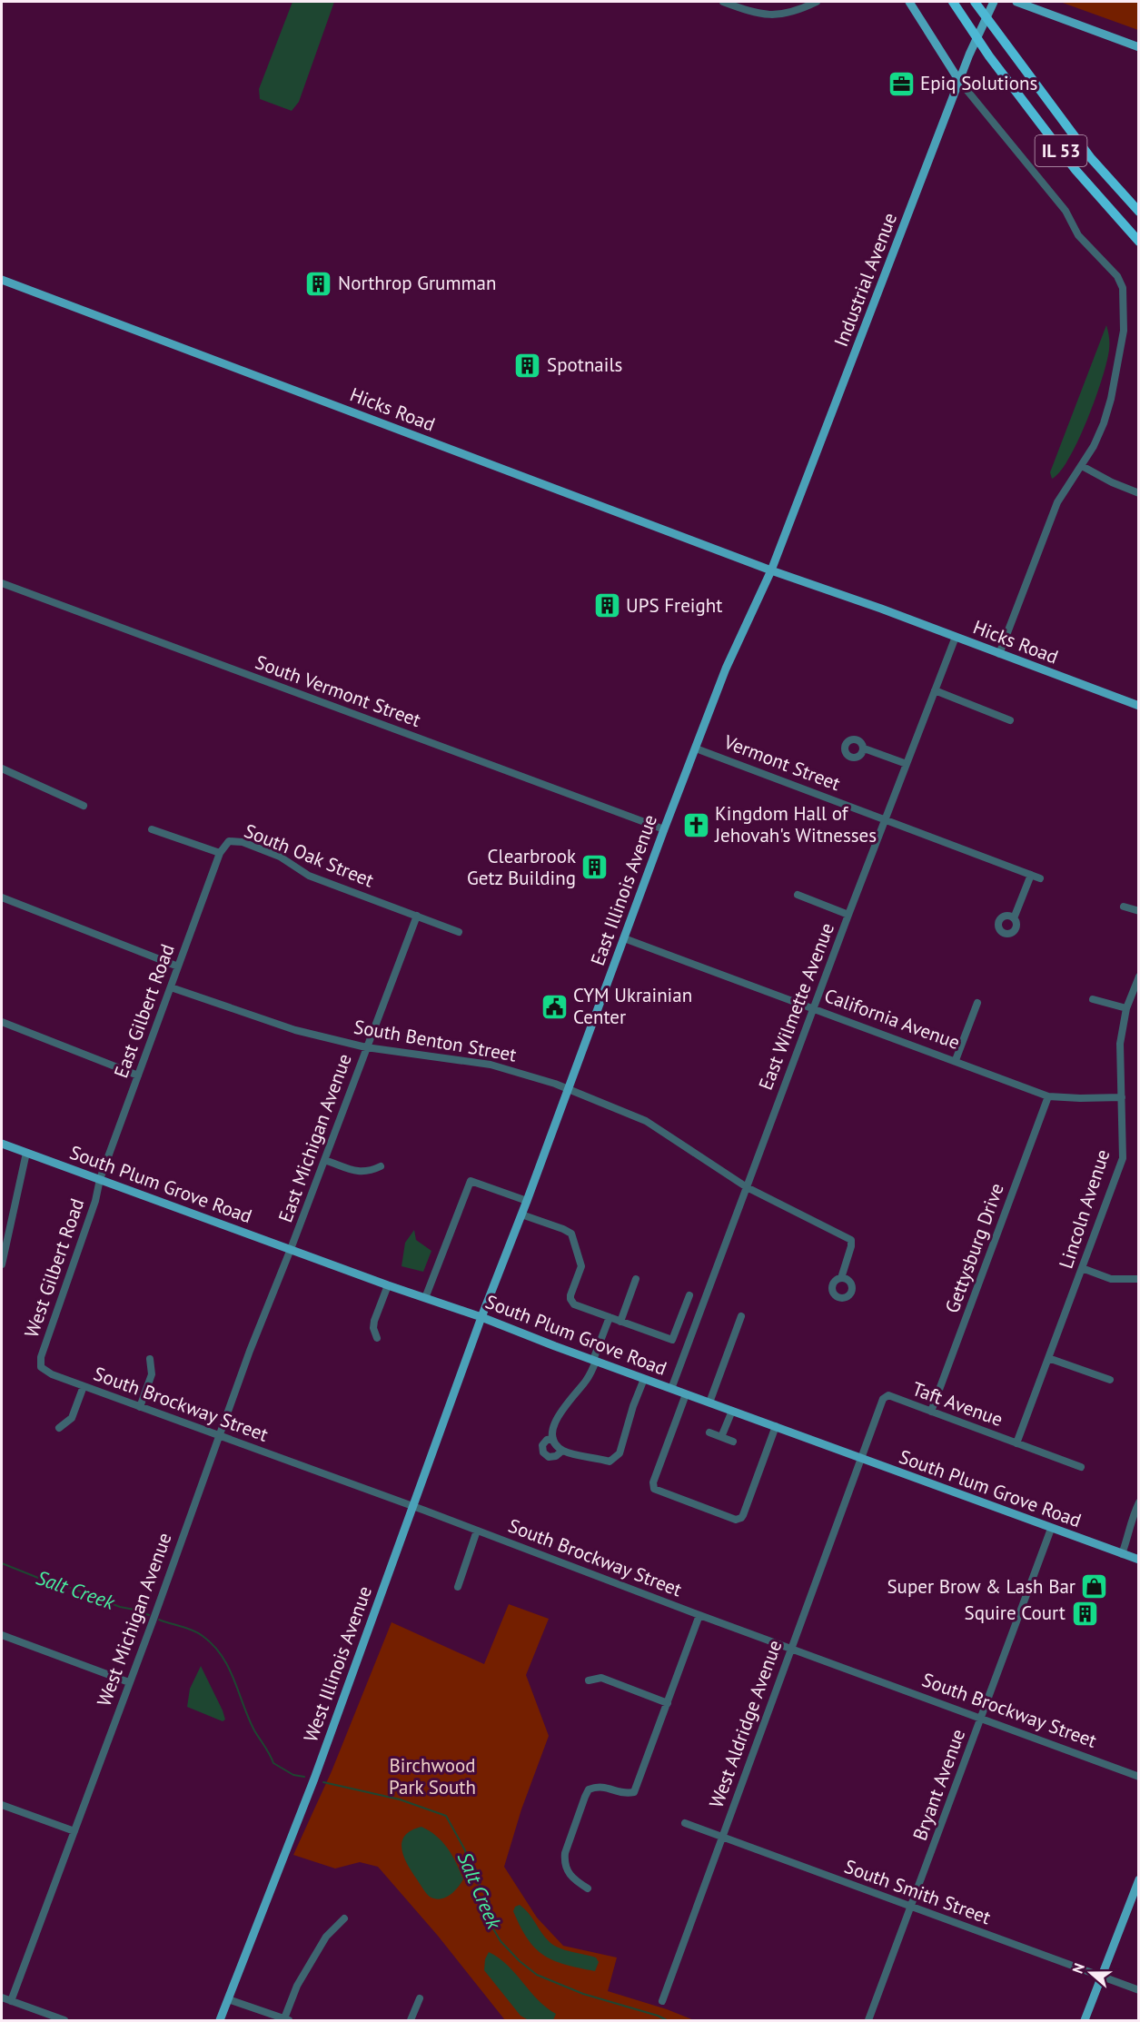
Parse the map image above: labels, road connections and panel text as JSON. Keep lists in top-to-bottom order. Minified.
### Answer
{"streets":{"highway":["IL 53"],"main road":["Industrial Avenue","Hicks Road","East Illinois Avenue","South Plum Grove Road","West Illinois Avenue"],"street":["South Vermont Street","Vermont Street","South Oak Street","East Wilmette Avenue","East Gilbert Road","California Avenue","South Benton Street","East Michigan Avenue","Lincoln Avenue","Gettysburg Drive","West Gilbert Road","South Brockway Street","Taft Avenue","West Michigan Avenue","West Aldridge Avenue","Bryant Avenue","South Smith Street"]},"crossings":[["Industrial Avenue","Hicks Road"],["Industrial Avenue","East Illinois Avenue"],["Hicks Road","East Illinois Avenue"],["Hicks Road","East Wilmette Avenue"],["South Vermont Street","East Illinois Avenue"],["Vermont Street","East Illinois Avenue"],["Vermont Street","East Wilmette Avenue"],["South Oak Street","East Gilbert Road"],["South Oak Street","East Michigan Avenue"],["East Illinois Avenue","California Avenue"],["East Illinois Avenue","South Benton Street"],["East Illinois Avenue","South Plum Grove Road"],["East Illinois Avenue","West Illinois Avenue"],["East Wilmette Avenue","California Avenue"],["East Wilmette Avenue","South Benton Street"],["East Wilmette Avenue","South Plum Grove Road"],["East Gilbert Road","South Benton Street"],["East Gilbert Road","South Plum Grove Road"],["East Gilbert Road","West Gilbert Road"],["California Avenue","Lincoln Avenue"],["California Avenue","Gettysburg Drive"],["South Benton Street","East Michigan Avenue"],["East Michigan Avenue","South Plum Grove Road"],["East Michigan Avenue","West Michigan Avenue"],["South Plum Grove Road","West Gilbert Road"],["South Plum Grove Road","Taft Avenue"],["South Plum Grove Road","West Michigan Avenue"],["South Plum Grove Road","West Illinois Avenue"],["South Plum Grove Road","West Aldridge Avenue"],["South Plum Grove Road","Bryant Avenue"],["Lincoln Avenue","Taft Avenue"],["Gettysburg Drive","Taft Avenue"],["West Gilbert Road","South Brockway Street"],["South Brockway Street","West Michigan Avenue"],["South Brockway Street","West Illinois Avenue"],["South Brockway Street","West Aldridge Avenue"],["South Brockway Street","Bryant Avenue"],["Taft Avenue","West Aldridge Avenue"],["West Aldridge Avenue","South Smith Street"],["Bryant Avenue","South Smith Street"]],"water":["Salt Creek"],"parks":["Birchwood Park South"],"places":{"office":["Epiq Solutions"],"building":["Northrop Grumman","Spotnails","UPS Freight","Clearbrook Getz Building","Squire Court"],"church":["Kingdom Hall of Jehovah's Witnesses"],"public building":["CYM Ukrainian Center"],"shop":["Super Brow & Lash Bar"]},"north":"left"}
